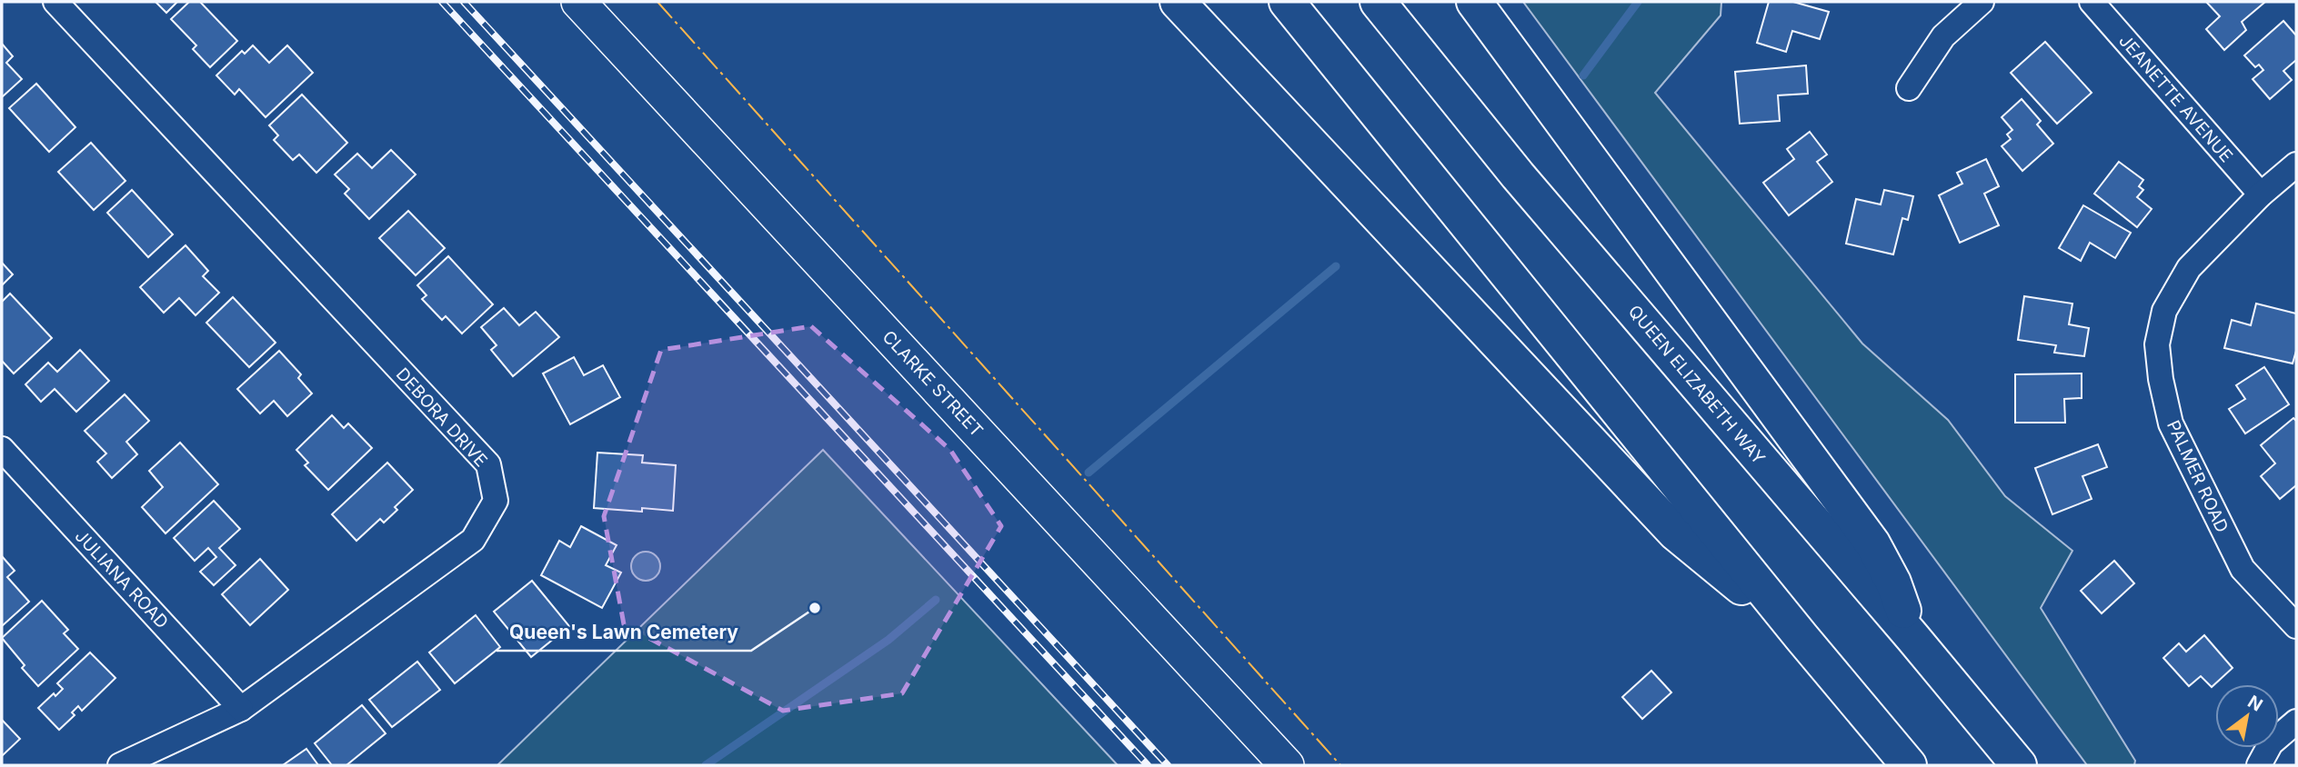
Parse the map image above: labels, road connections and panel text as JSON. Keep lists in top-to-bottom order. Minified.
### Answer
{"streets":{"highway":["QUEEN ELIZABETH WAY"],"street":["JEANETTE AVENUE","CLARKE STREET","DEBORA DRIVE","PALMER ROAD","JULIANA ROAD"]},"crossings":[["JEANETTE AVENUE","PALMER ROAD"],["DEBORA DRIVE","JULIANA ROAD"]],"places":["Queen's Lawn Cemetery"],"north":"top right"}
